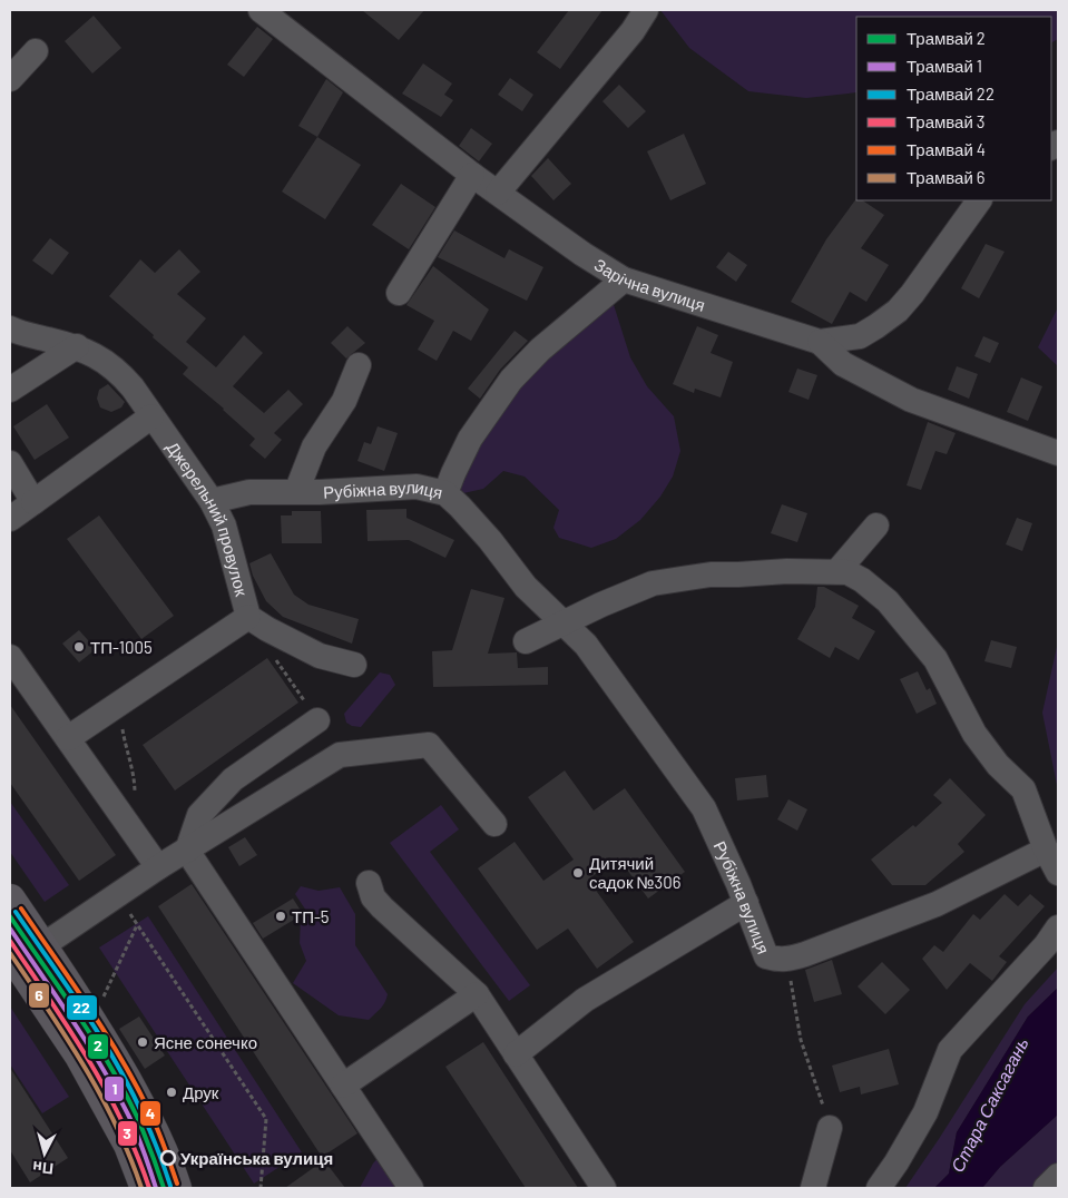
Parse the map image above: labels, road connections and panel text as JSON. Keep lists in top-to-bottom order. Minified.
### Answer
{"streets":{"street":["Зарічна вулиця","Рубіжна вулиця","Джерельний провулок"]},"crossings":[["Рубіжна вулиця","Джерельний провулок"]],"water":["Стара Саксагань"],"places":["ТП-1005","Дитячий садок №306","ТП-5","Ясне сонечко","Друк","Українська вулиця"],"lines":["tram line 4","tram line 22","tram line 2","tram line 1","tram line 3","tram line 6"],"legend":["Трамвай 2","Трамвай 1","Трамвай 22","Трамвай 3","Трамвай 4","Трамвай 6"],"north":"bottom"}
